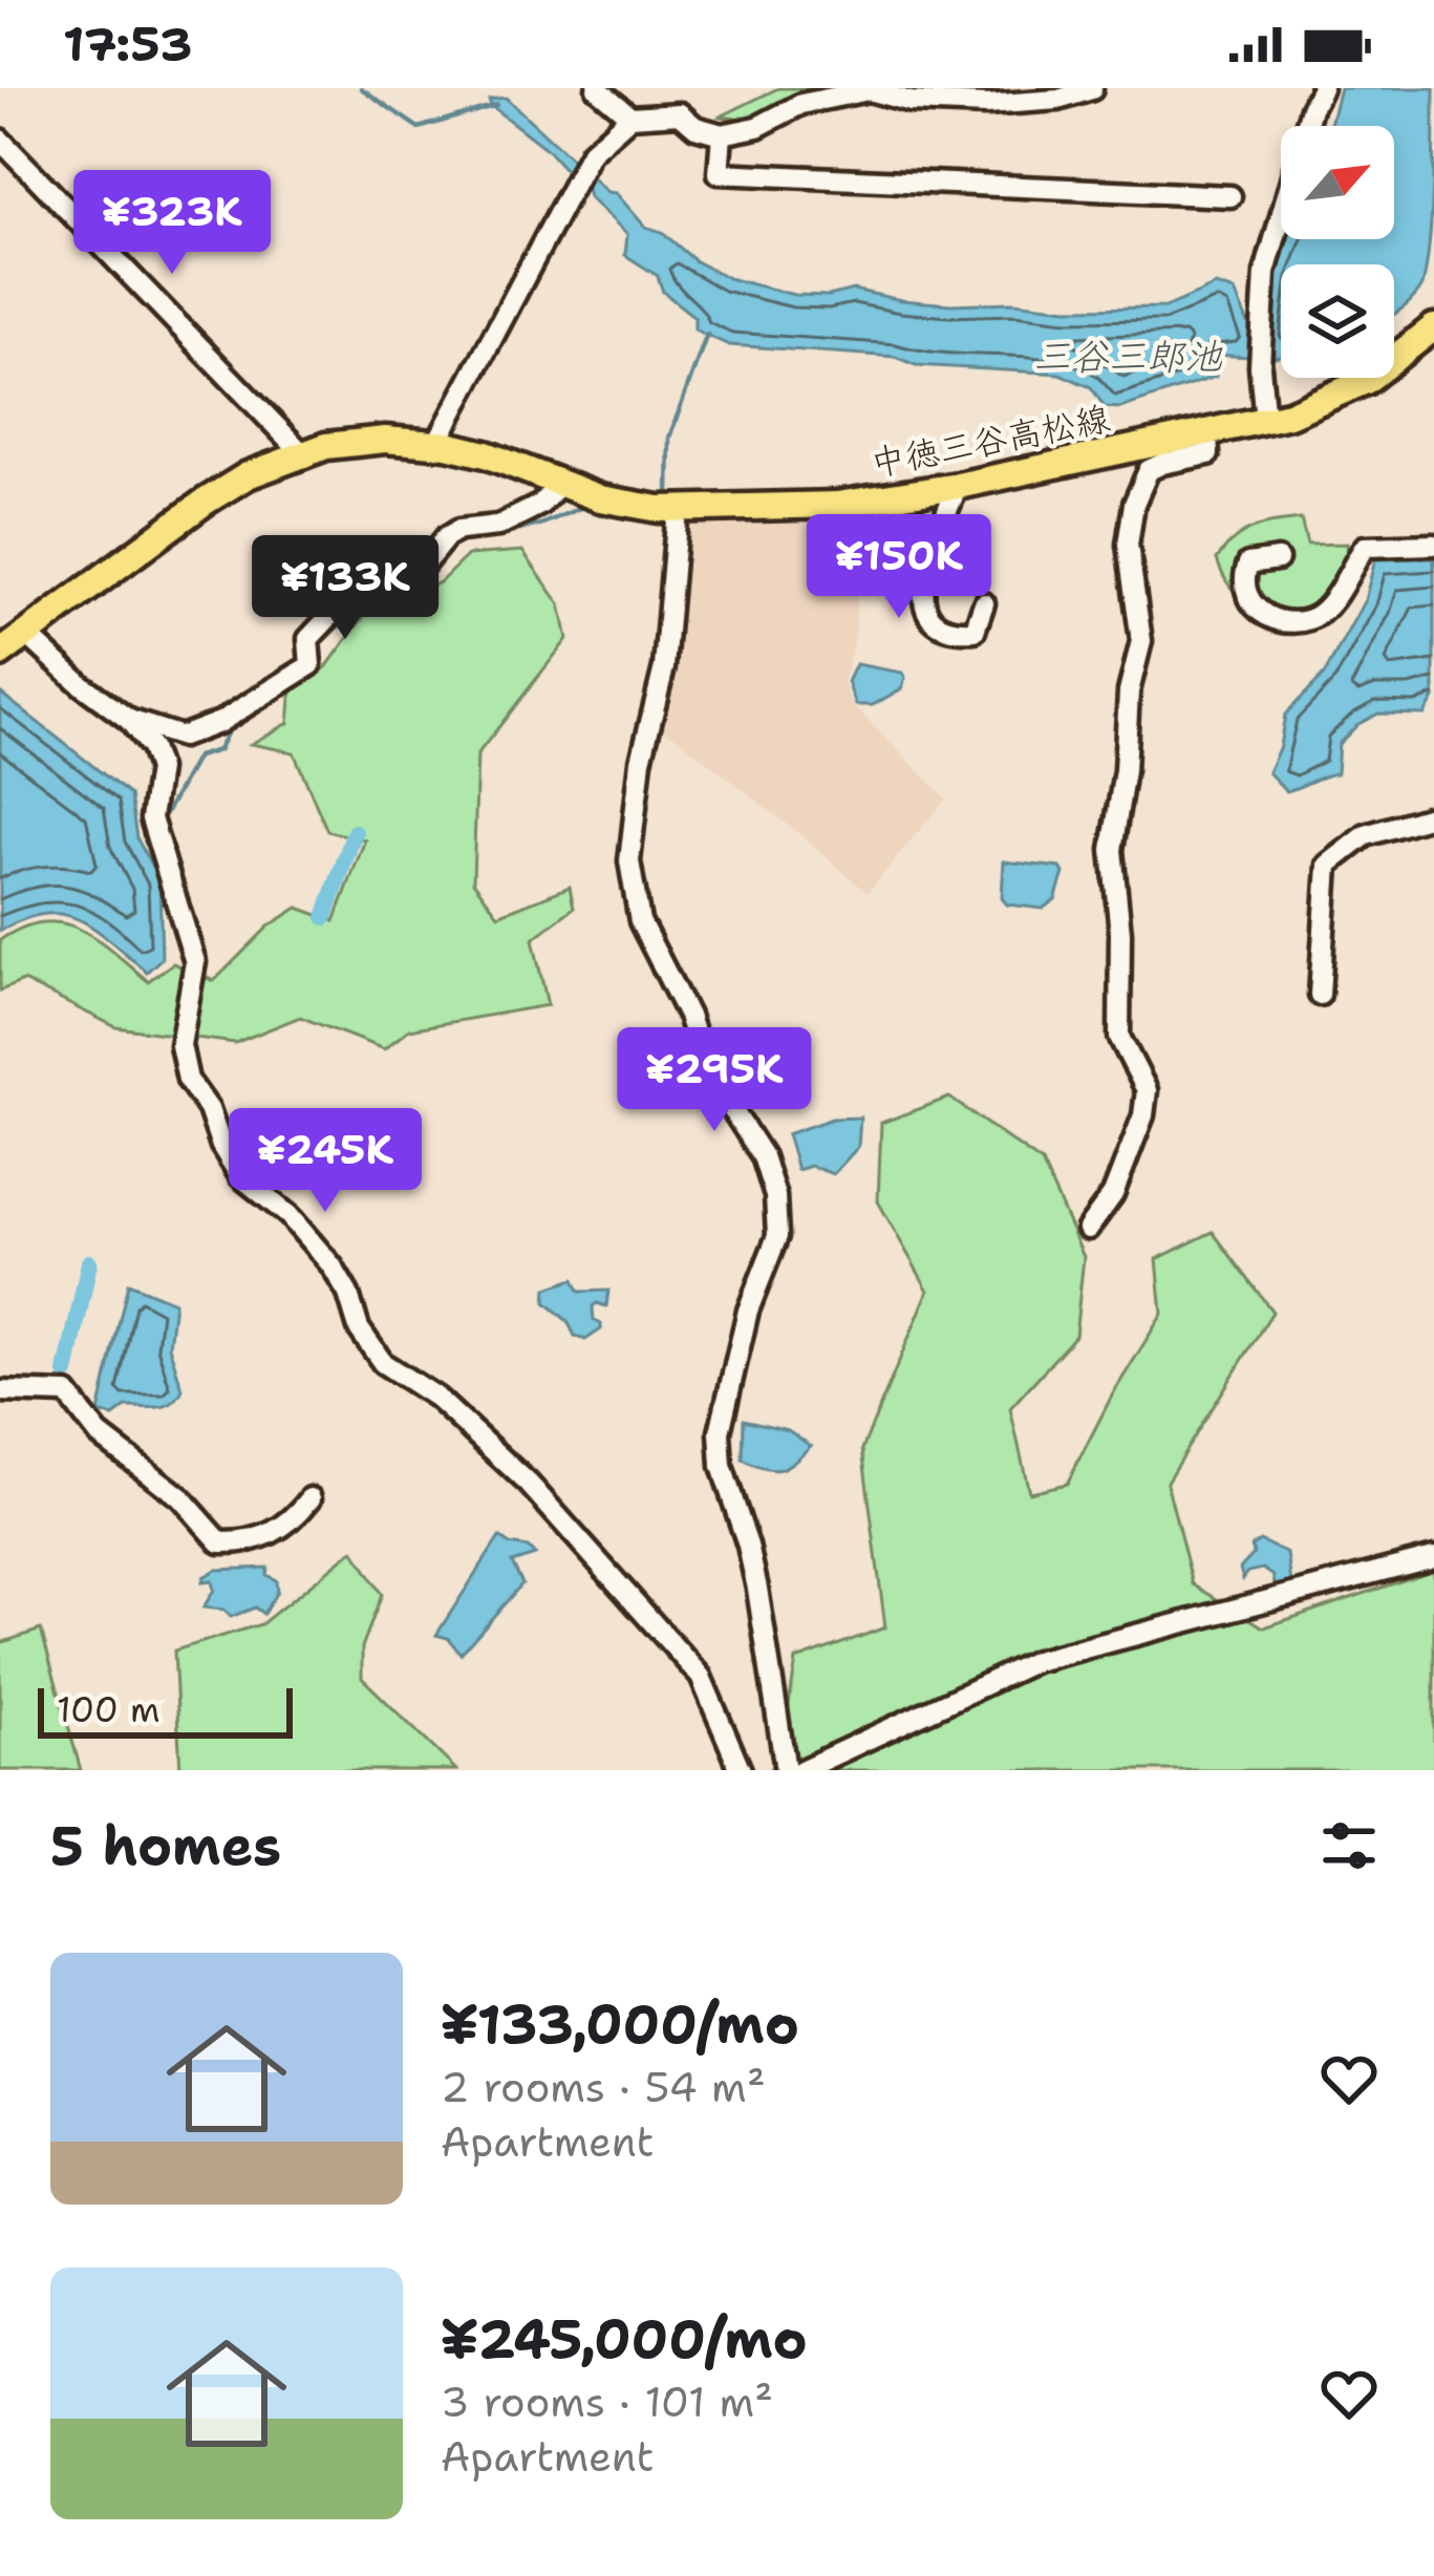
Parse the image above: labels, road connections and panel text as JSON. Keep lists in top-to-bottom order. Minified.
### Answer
{"streets":{"main road":["中徳三谷高松線"]},"water":["三谷三郎池"],"scale_bar":"100 m","north":"top right","page":{"status":"17:53","price":["¥323K","¥150K","¥133K","¥295K","¥245K"],"scale":"100 m","heading":"5 homes","list":[{"name":"¥133,000/mo","note":"2 rooms · 54 m² · Apartment"},{"name":"¥245,000/mo","note":"3 rooms · 101 m² · Apartment"}]}}
